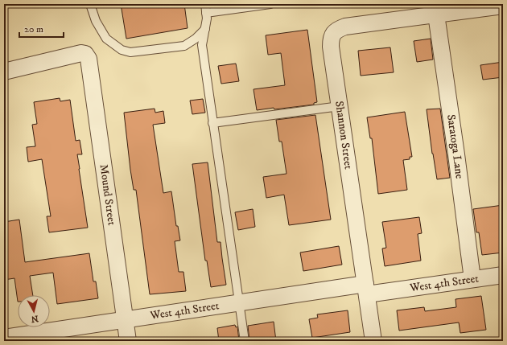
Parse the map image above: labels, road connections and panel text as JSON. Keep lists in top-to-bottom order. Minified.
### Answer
{"streets":{"street":["Shannon Street","Saratoga Lane","Mound Street","West 4th Street"]},"crossings":[["Shannon Street","Saratoga Lane"],["Shannon Street","West 4th Street"],["Saratoga Lane","West 4th Street"],["Mound Street","West 4th Street"]],"scale_bar":"20 m","north":"bottom"}
